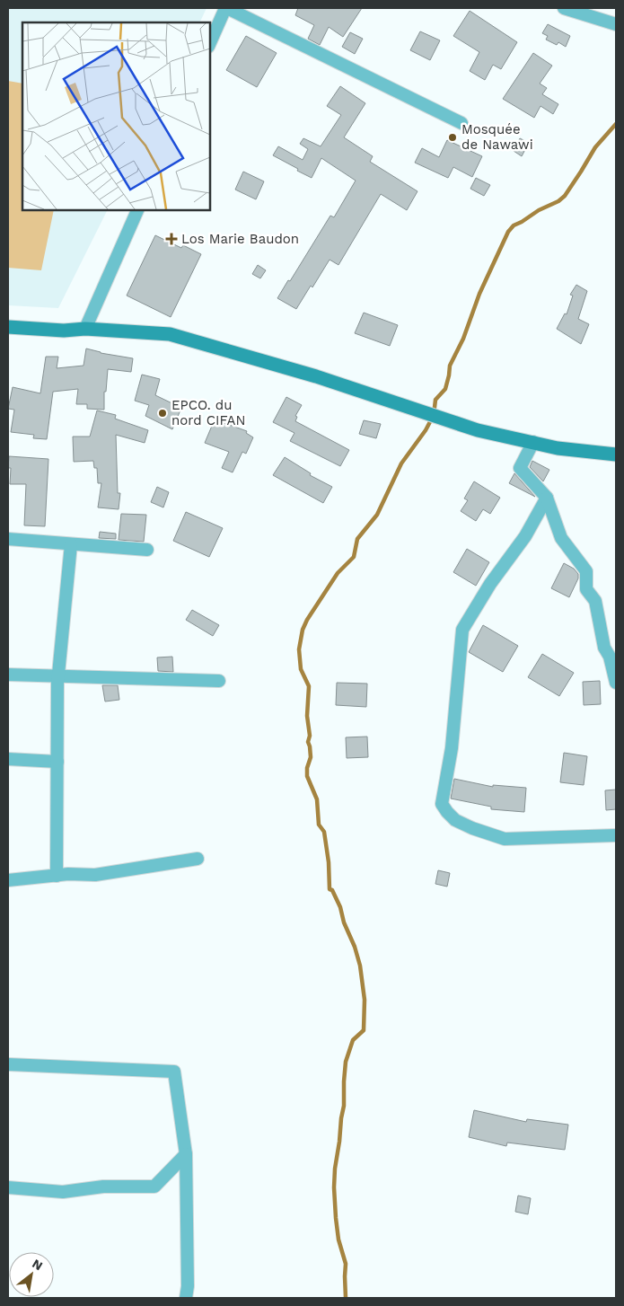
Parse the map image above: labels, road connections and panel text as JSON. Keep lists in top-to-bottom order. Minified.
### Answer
{"places":{"other":["Mosquée de Nawawi","EPCO. du nord CIFAN"],"health":["Los Marie Baudon"]},"north":"top right"}
